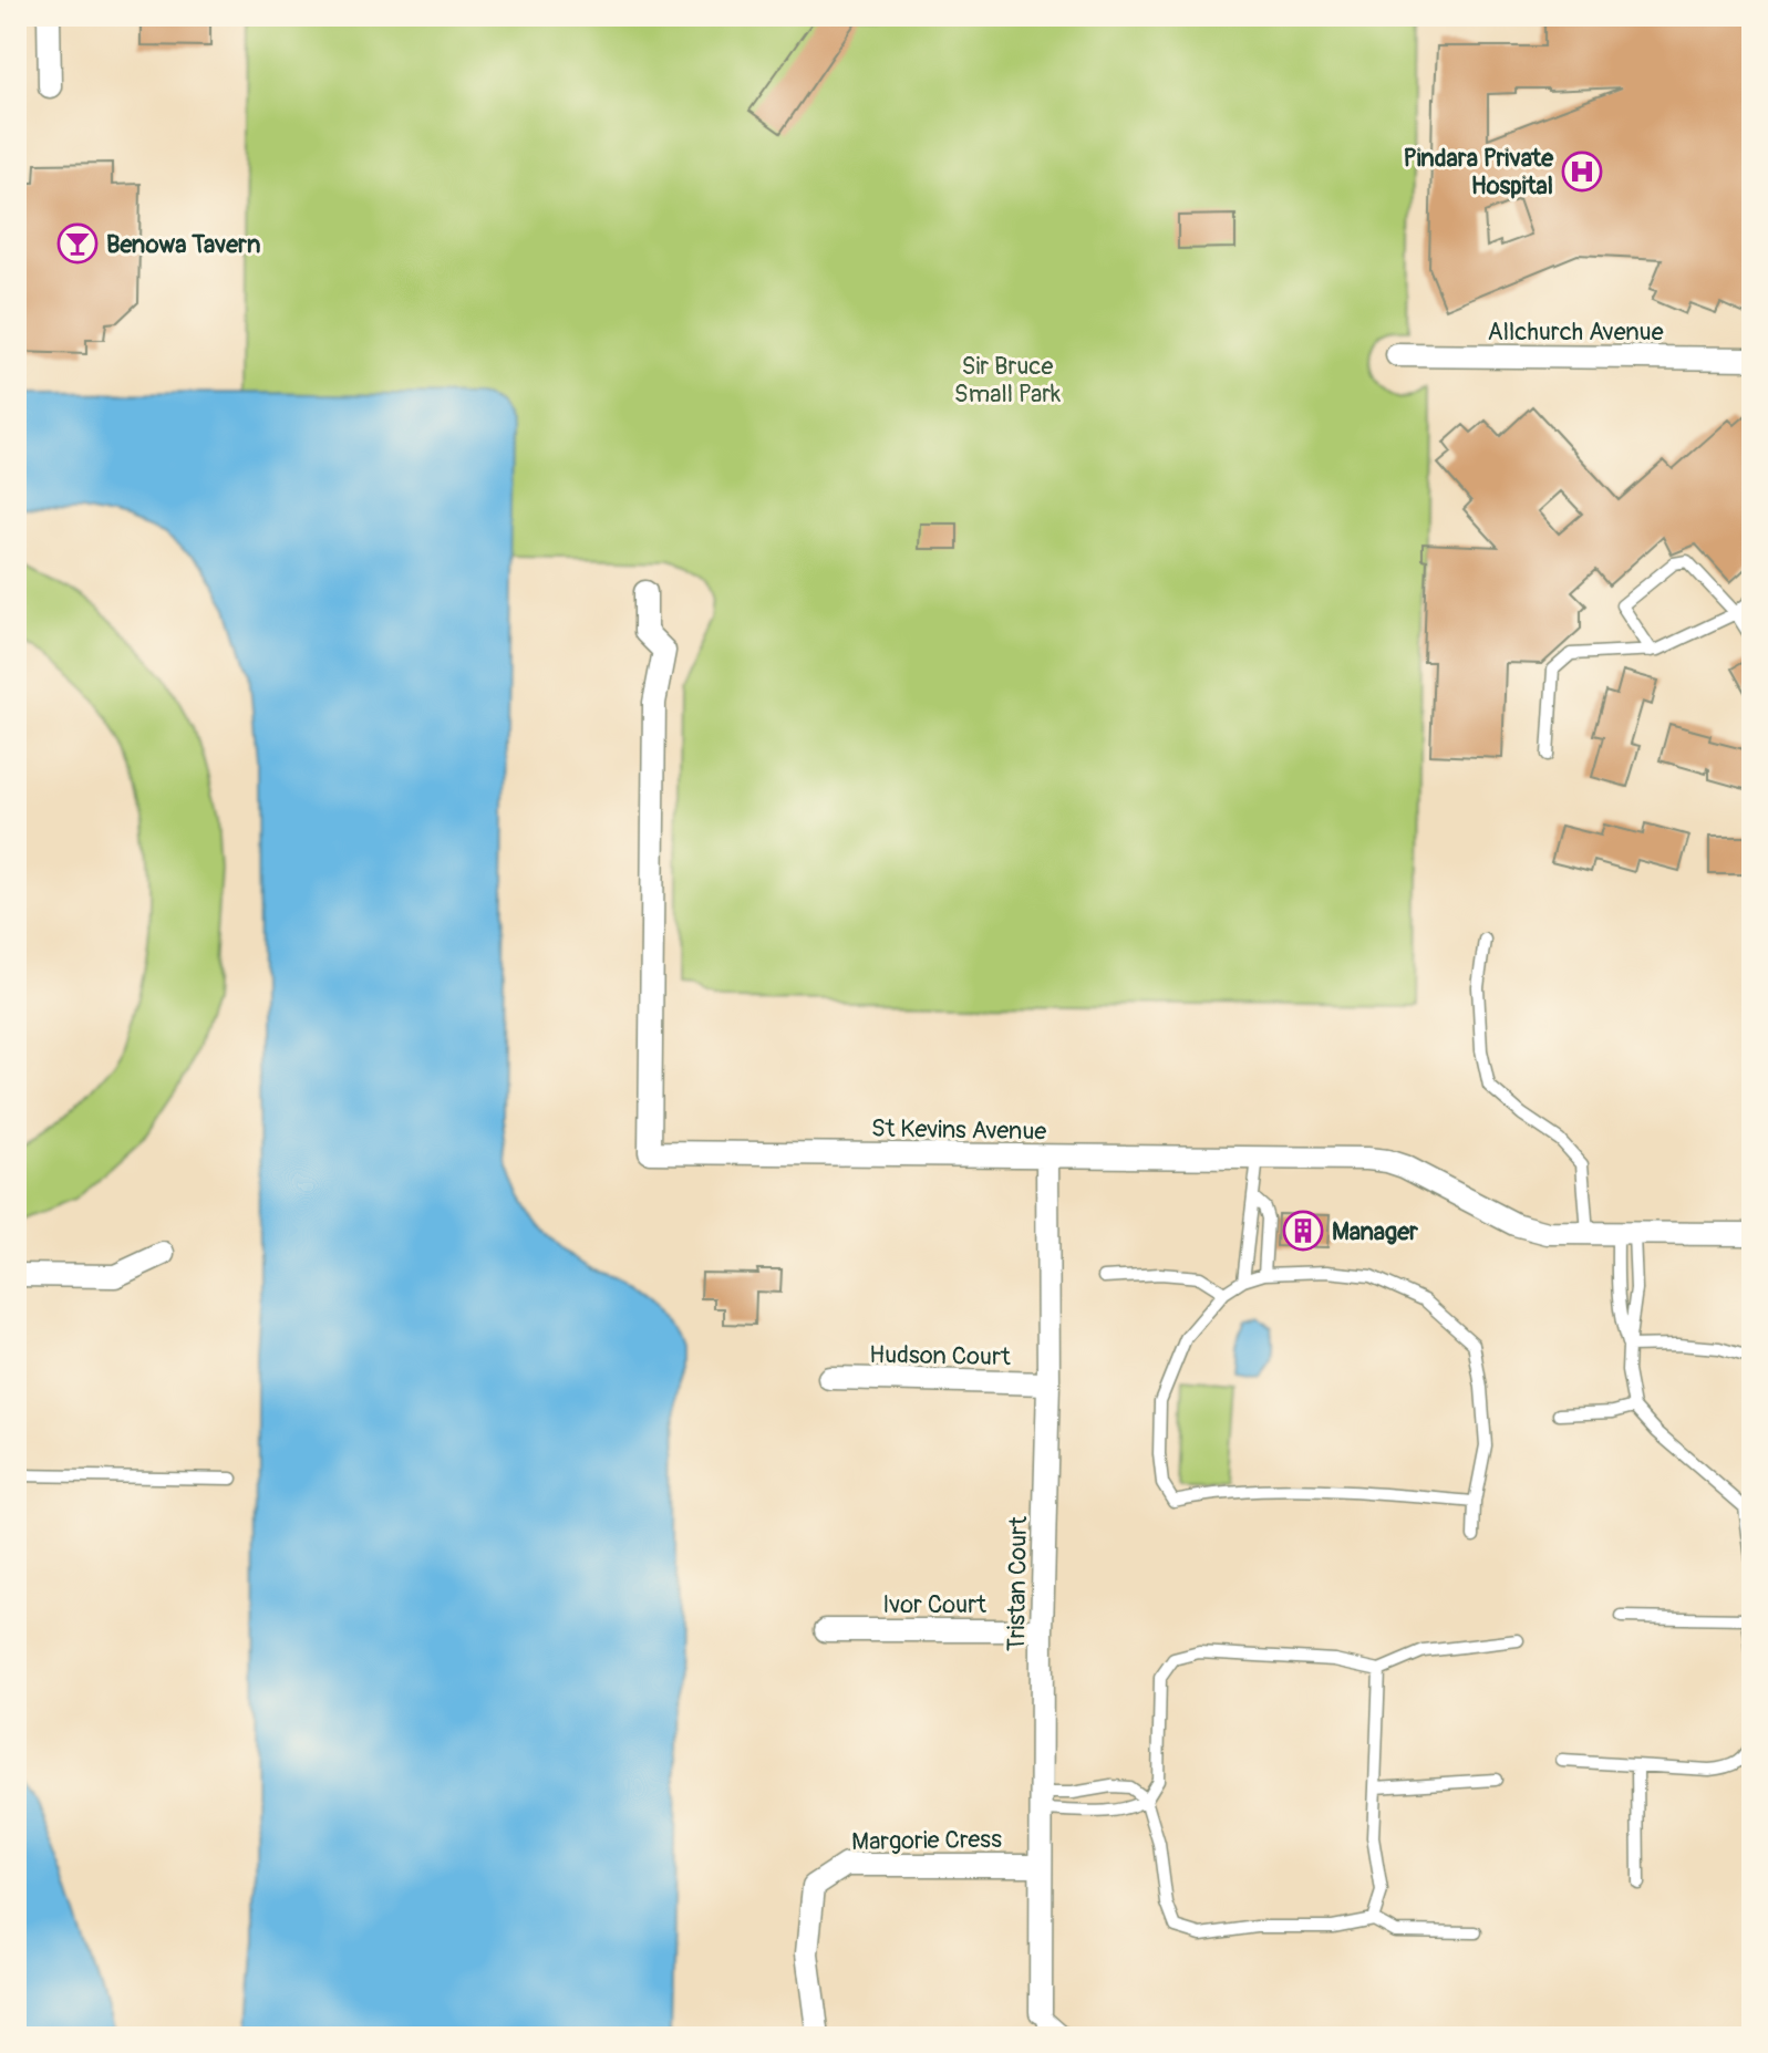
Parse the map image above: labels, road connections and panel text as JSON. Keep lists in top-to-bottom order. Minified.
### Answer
{"streets":{"street":["Allchurch Avenue","St Kevins Avenue","Hudson Court","Tristan Court","Ivor Court","Margorie Cress"]},"crossings":[["St Kevins Avenue","Tristan Court"],["Hudson Court","Tristan Court"],["Tristan Court","Ivor Court"],["Tristan Court","Margorie Cress"]],"parks":["Sir Bruce Small Park"],"places":{"hospital":["Pindara Private Hospital"],"bar":["Benowa Tavern"],"building":["Manager"]}}
